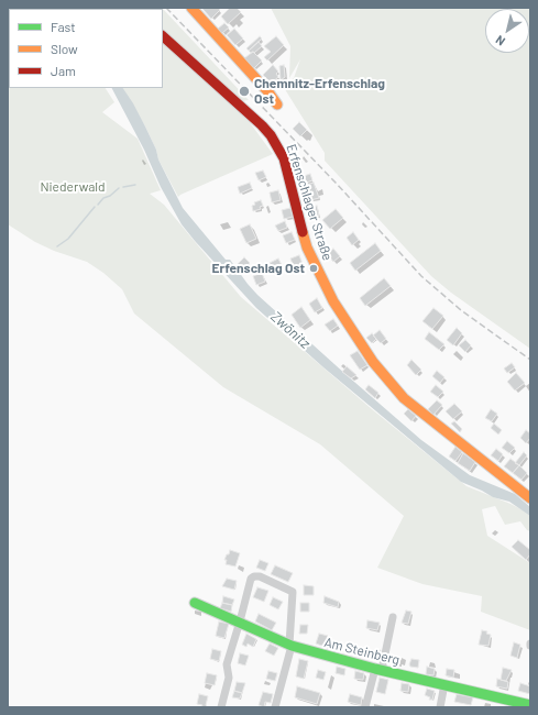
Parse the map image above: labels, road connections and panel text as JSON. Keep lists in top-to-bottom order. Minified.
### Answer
{"streets":{"main road":["Erfenschlager Straße","Am Steinberg"]},"water":["Zwönitz"],"parks":["Niederwald"],"places":["Chemnitz-Erfenschlag Ost","Erfenschlag Ost"],"legend":["Fast","Slow","Jam"],"north":"bottom left"}
